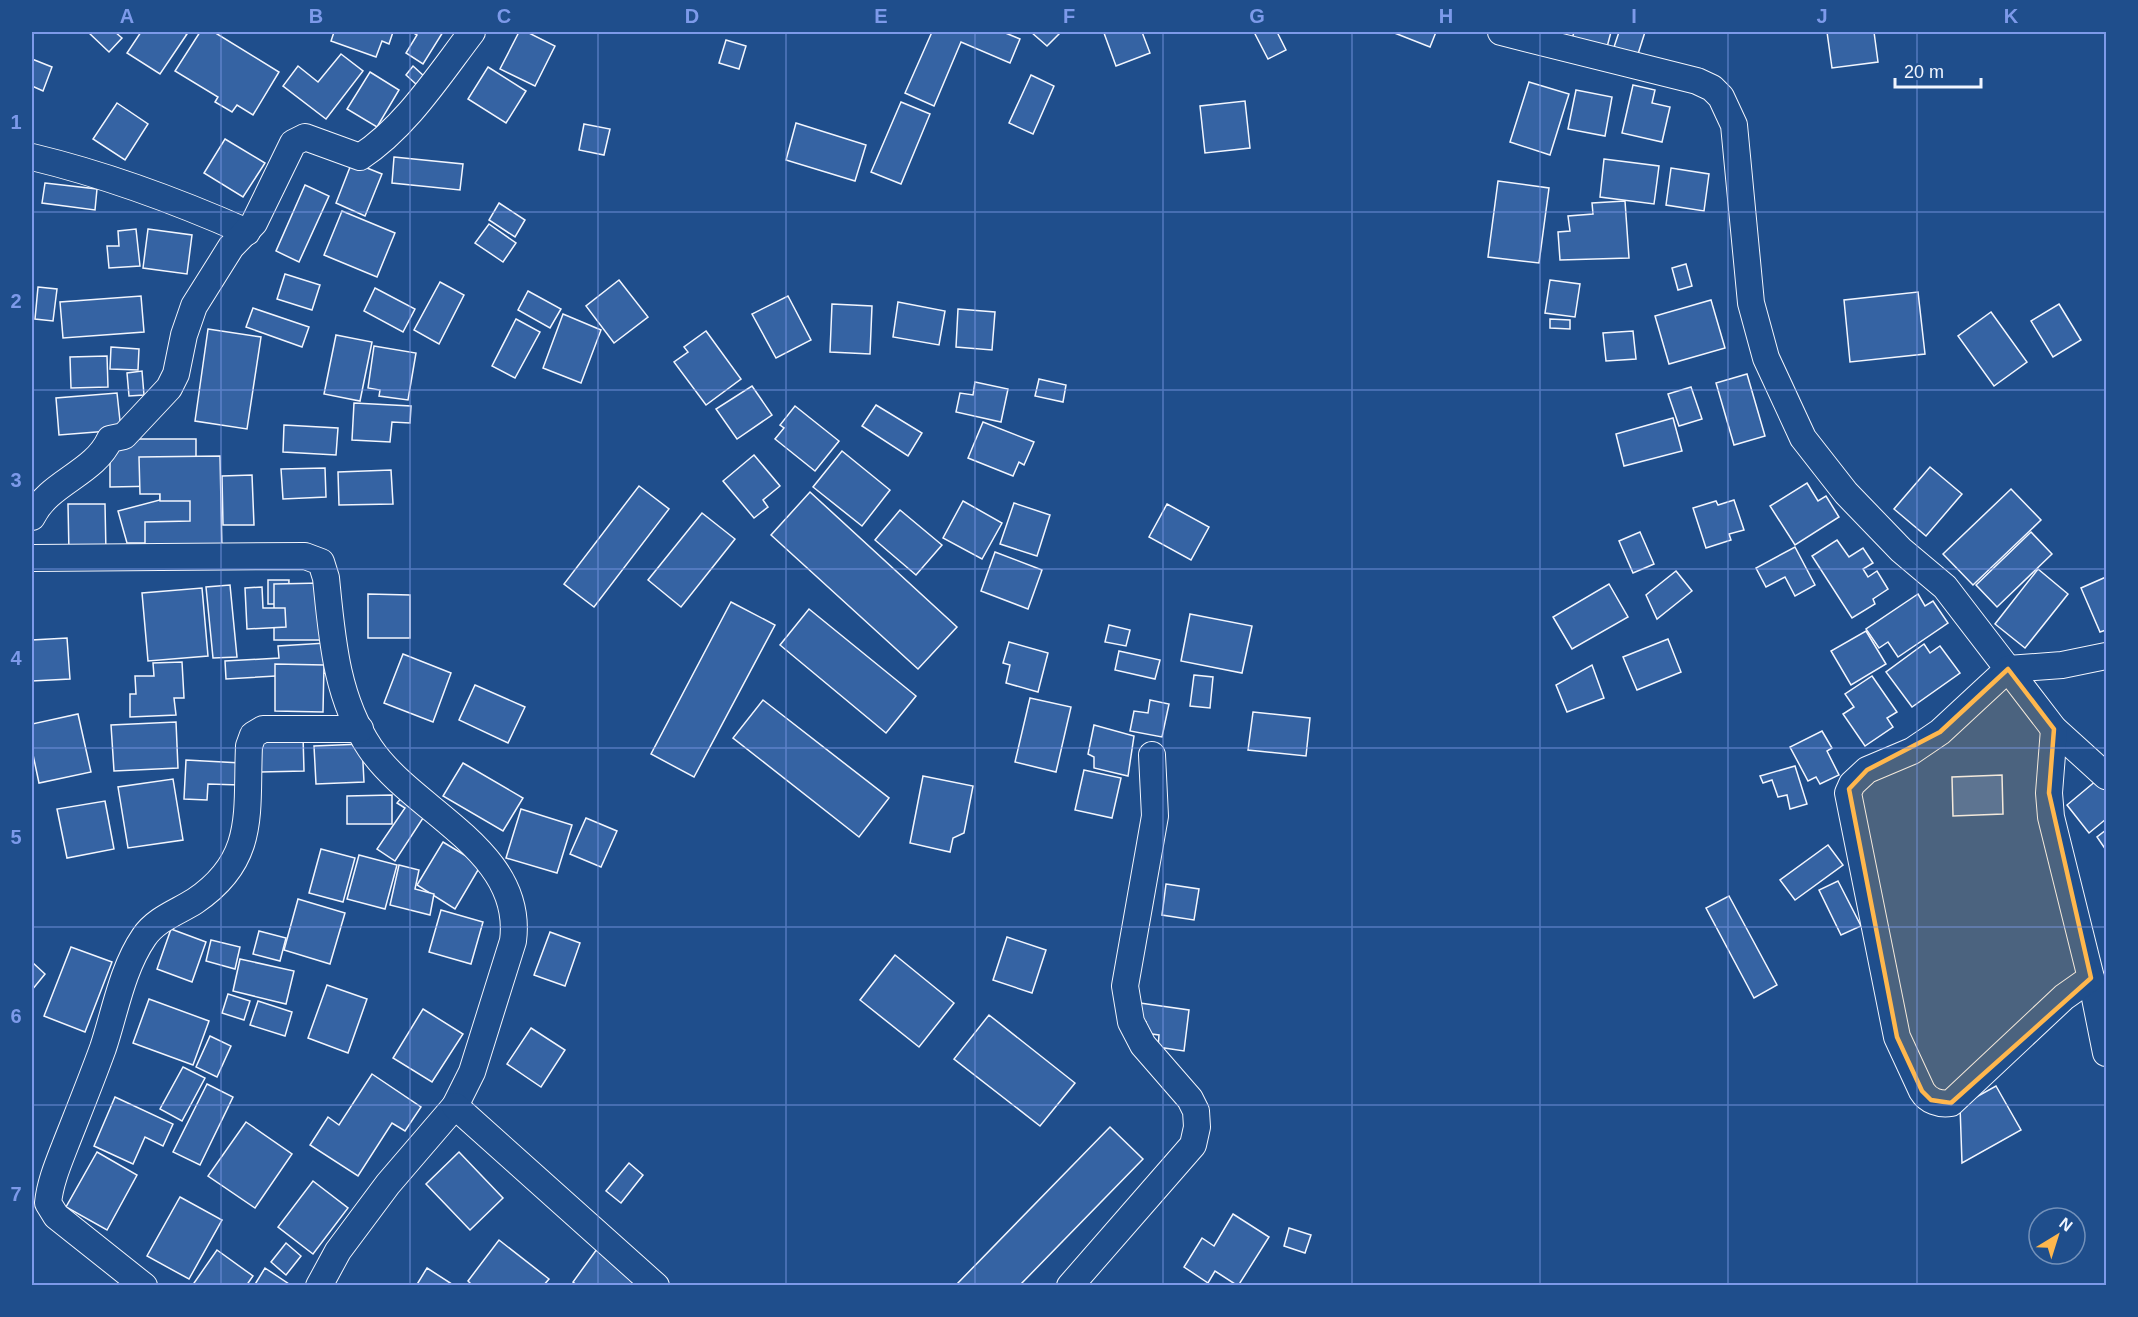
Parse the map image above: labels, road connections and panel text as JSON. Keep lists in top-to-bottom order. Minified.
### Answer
{"scale_bar":"20 m","north":"top right","grid":{"columns":["A","B","C","D","E","F","G","H","I","J","K"],"rows":["1","2","3","4","5","6","7"]}}
